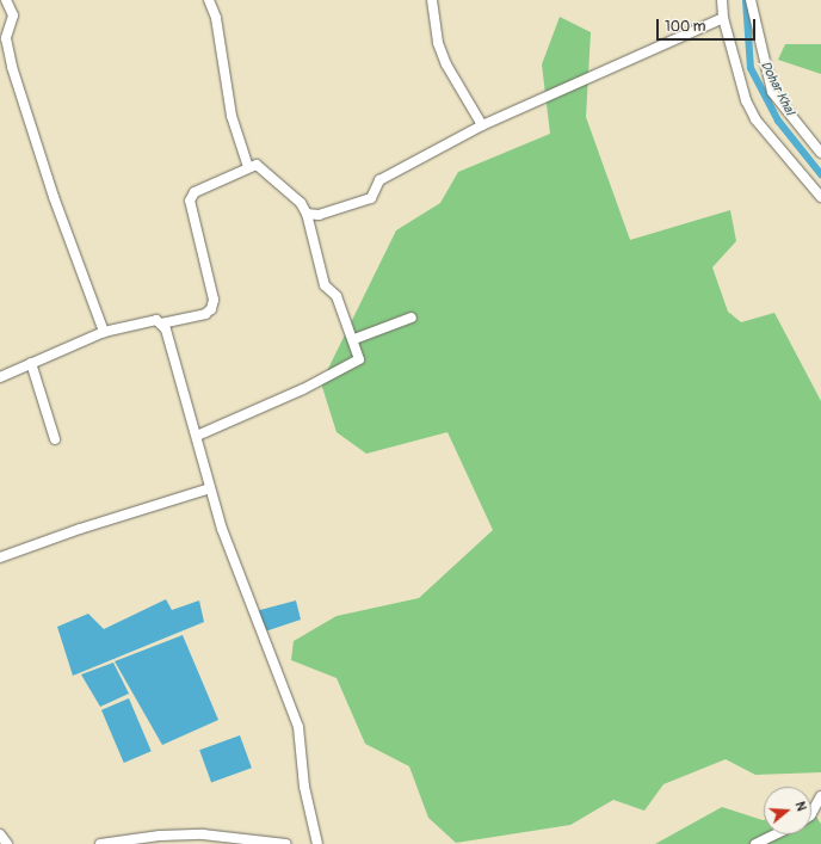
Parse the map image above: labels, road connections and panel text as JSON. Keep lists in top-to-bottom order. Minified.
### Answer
{"water":["Dohar Khal"],"scale_bar":"100 m","north":"right"}
